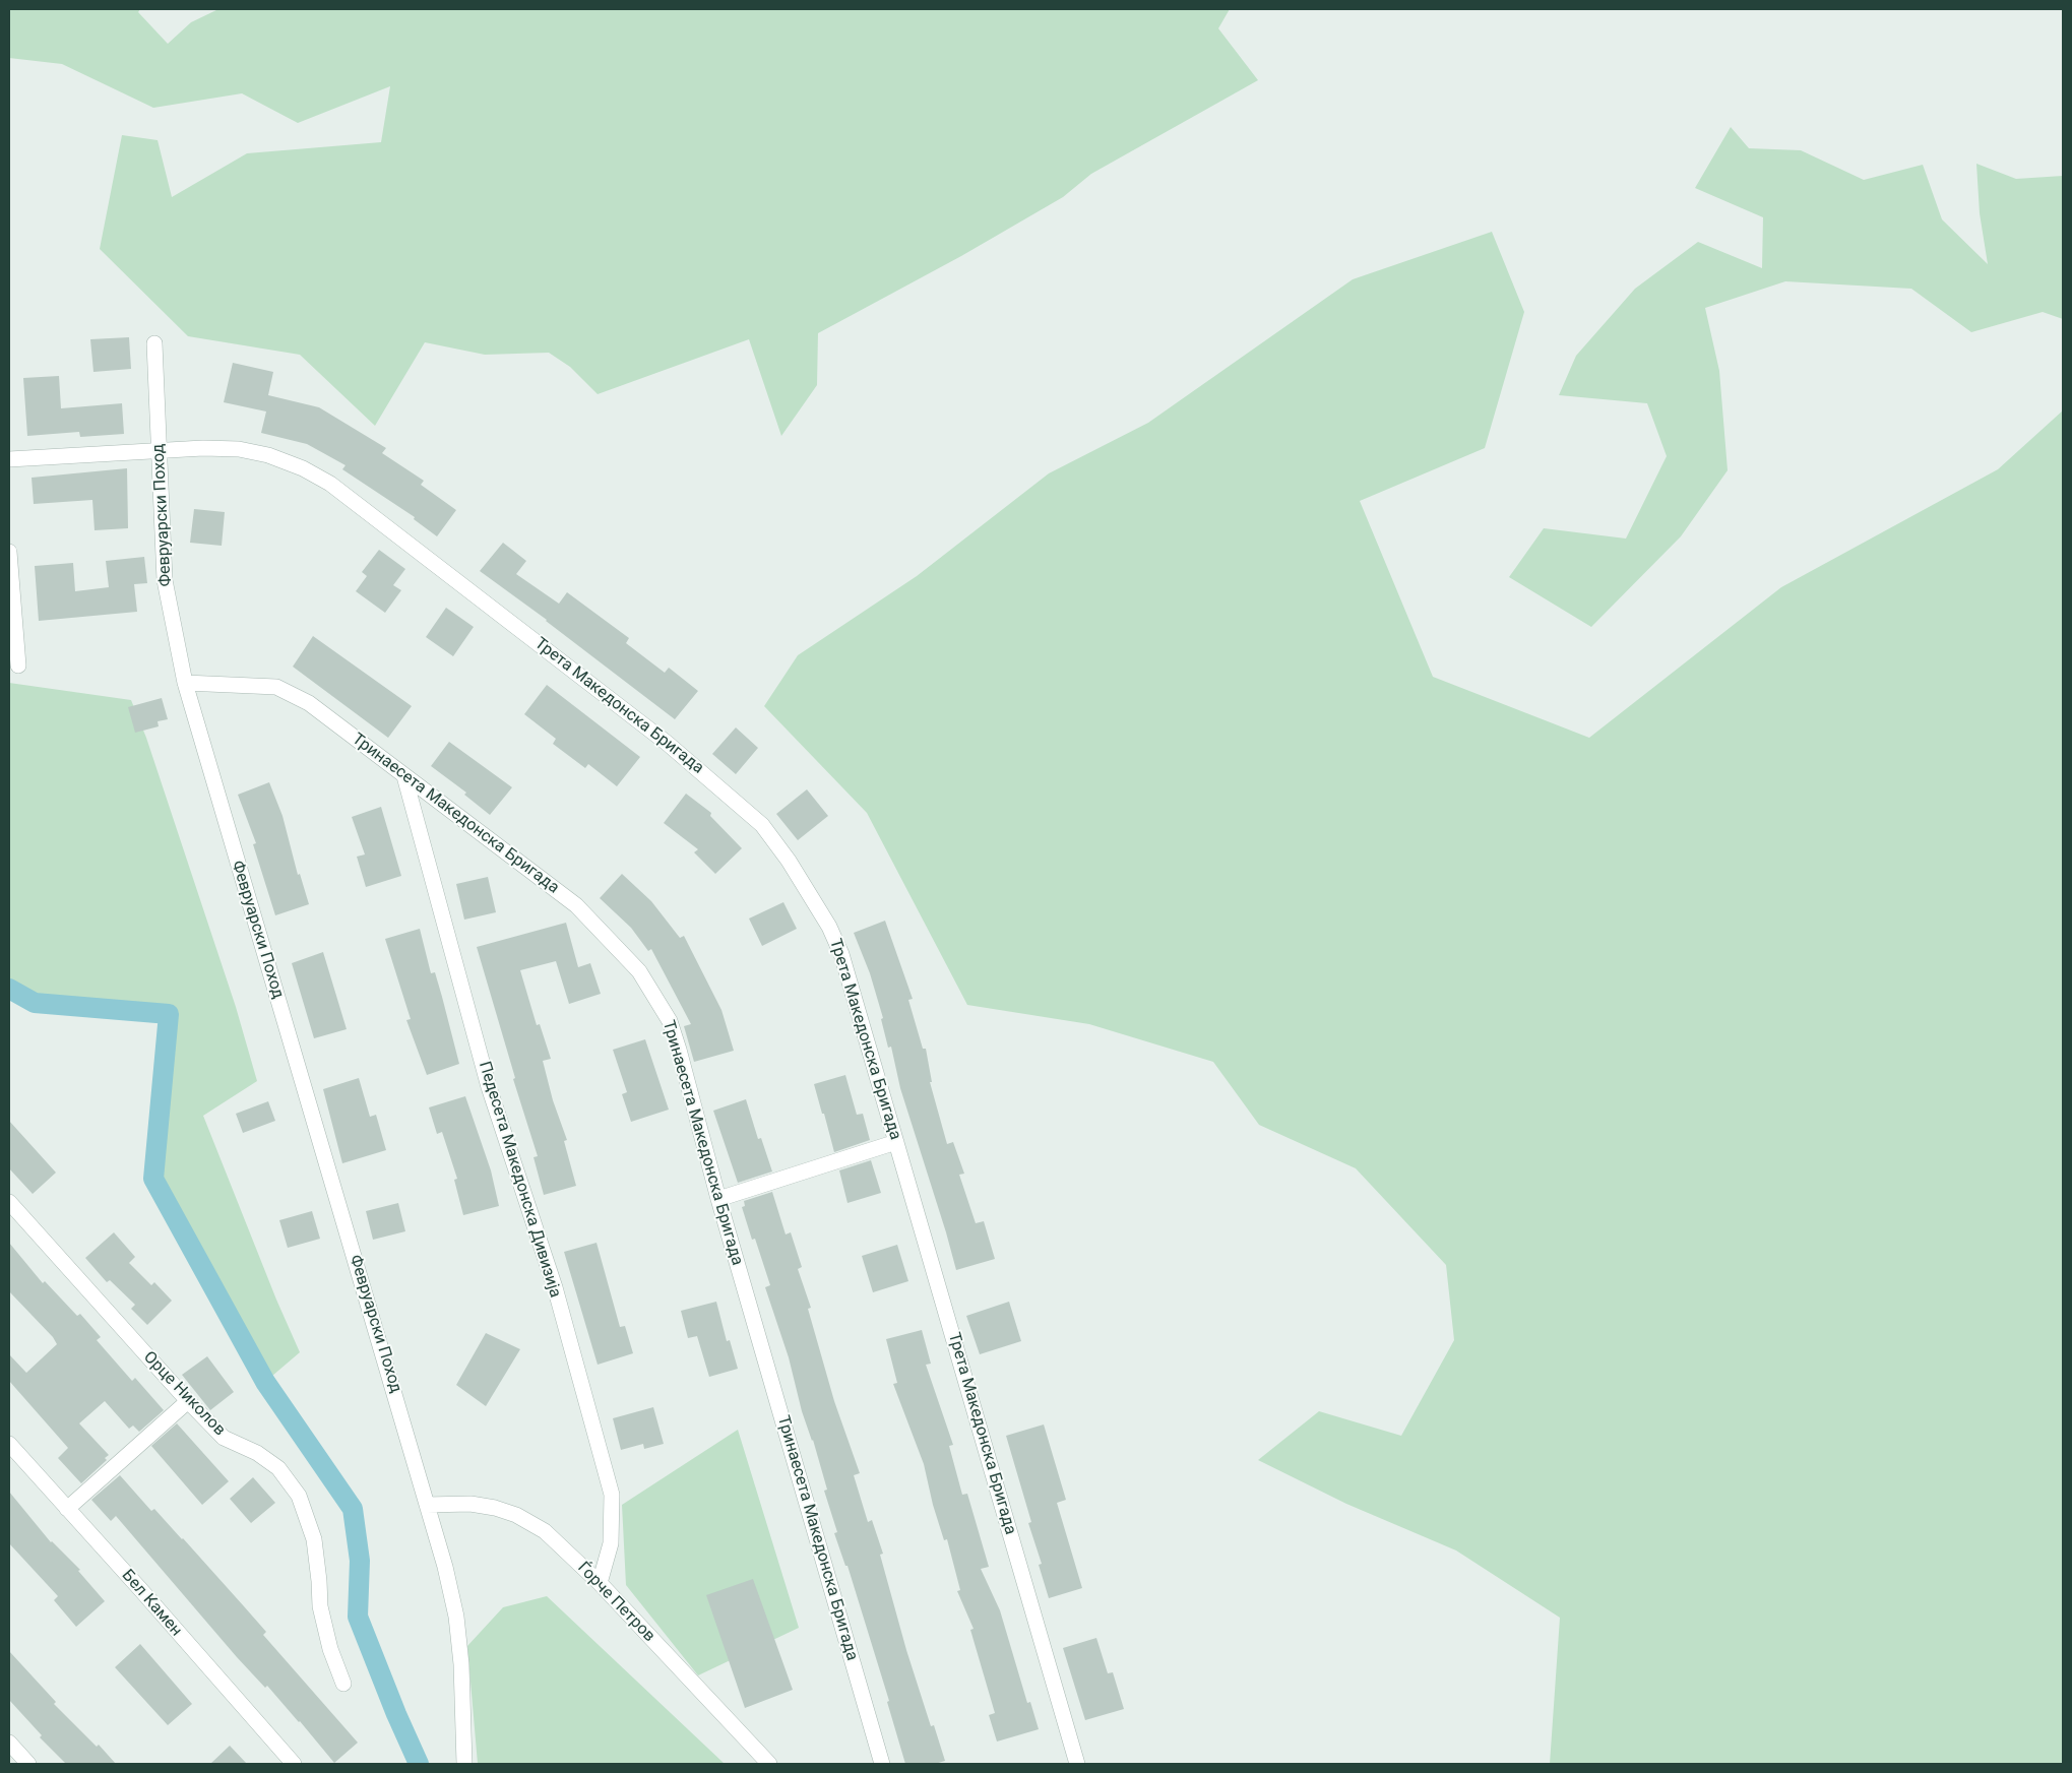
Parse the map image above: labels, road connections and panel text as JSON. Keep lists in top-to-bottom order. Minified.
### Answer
{"streets":{"street":["Февруарски Поход","Трета Македонска Бригада","Тринаесета Македонска Бригада","Педесета Македонска Дивизија","Орце Николов","Ѓорче Петров","Бел Камен"]},"crossings":[["Февруарски Поход","Трета Македонска Бригада"],["Февруарски Поход","Тринаесета Македонска Бригада"],["Февруарски Поход","Ѓорче Петров"],["Тринаесета Македонска Бригада","Педесета Македонска Дивизија"],["Педесета Македонска Дивизија","Ѓорче Петров"]]}
